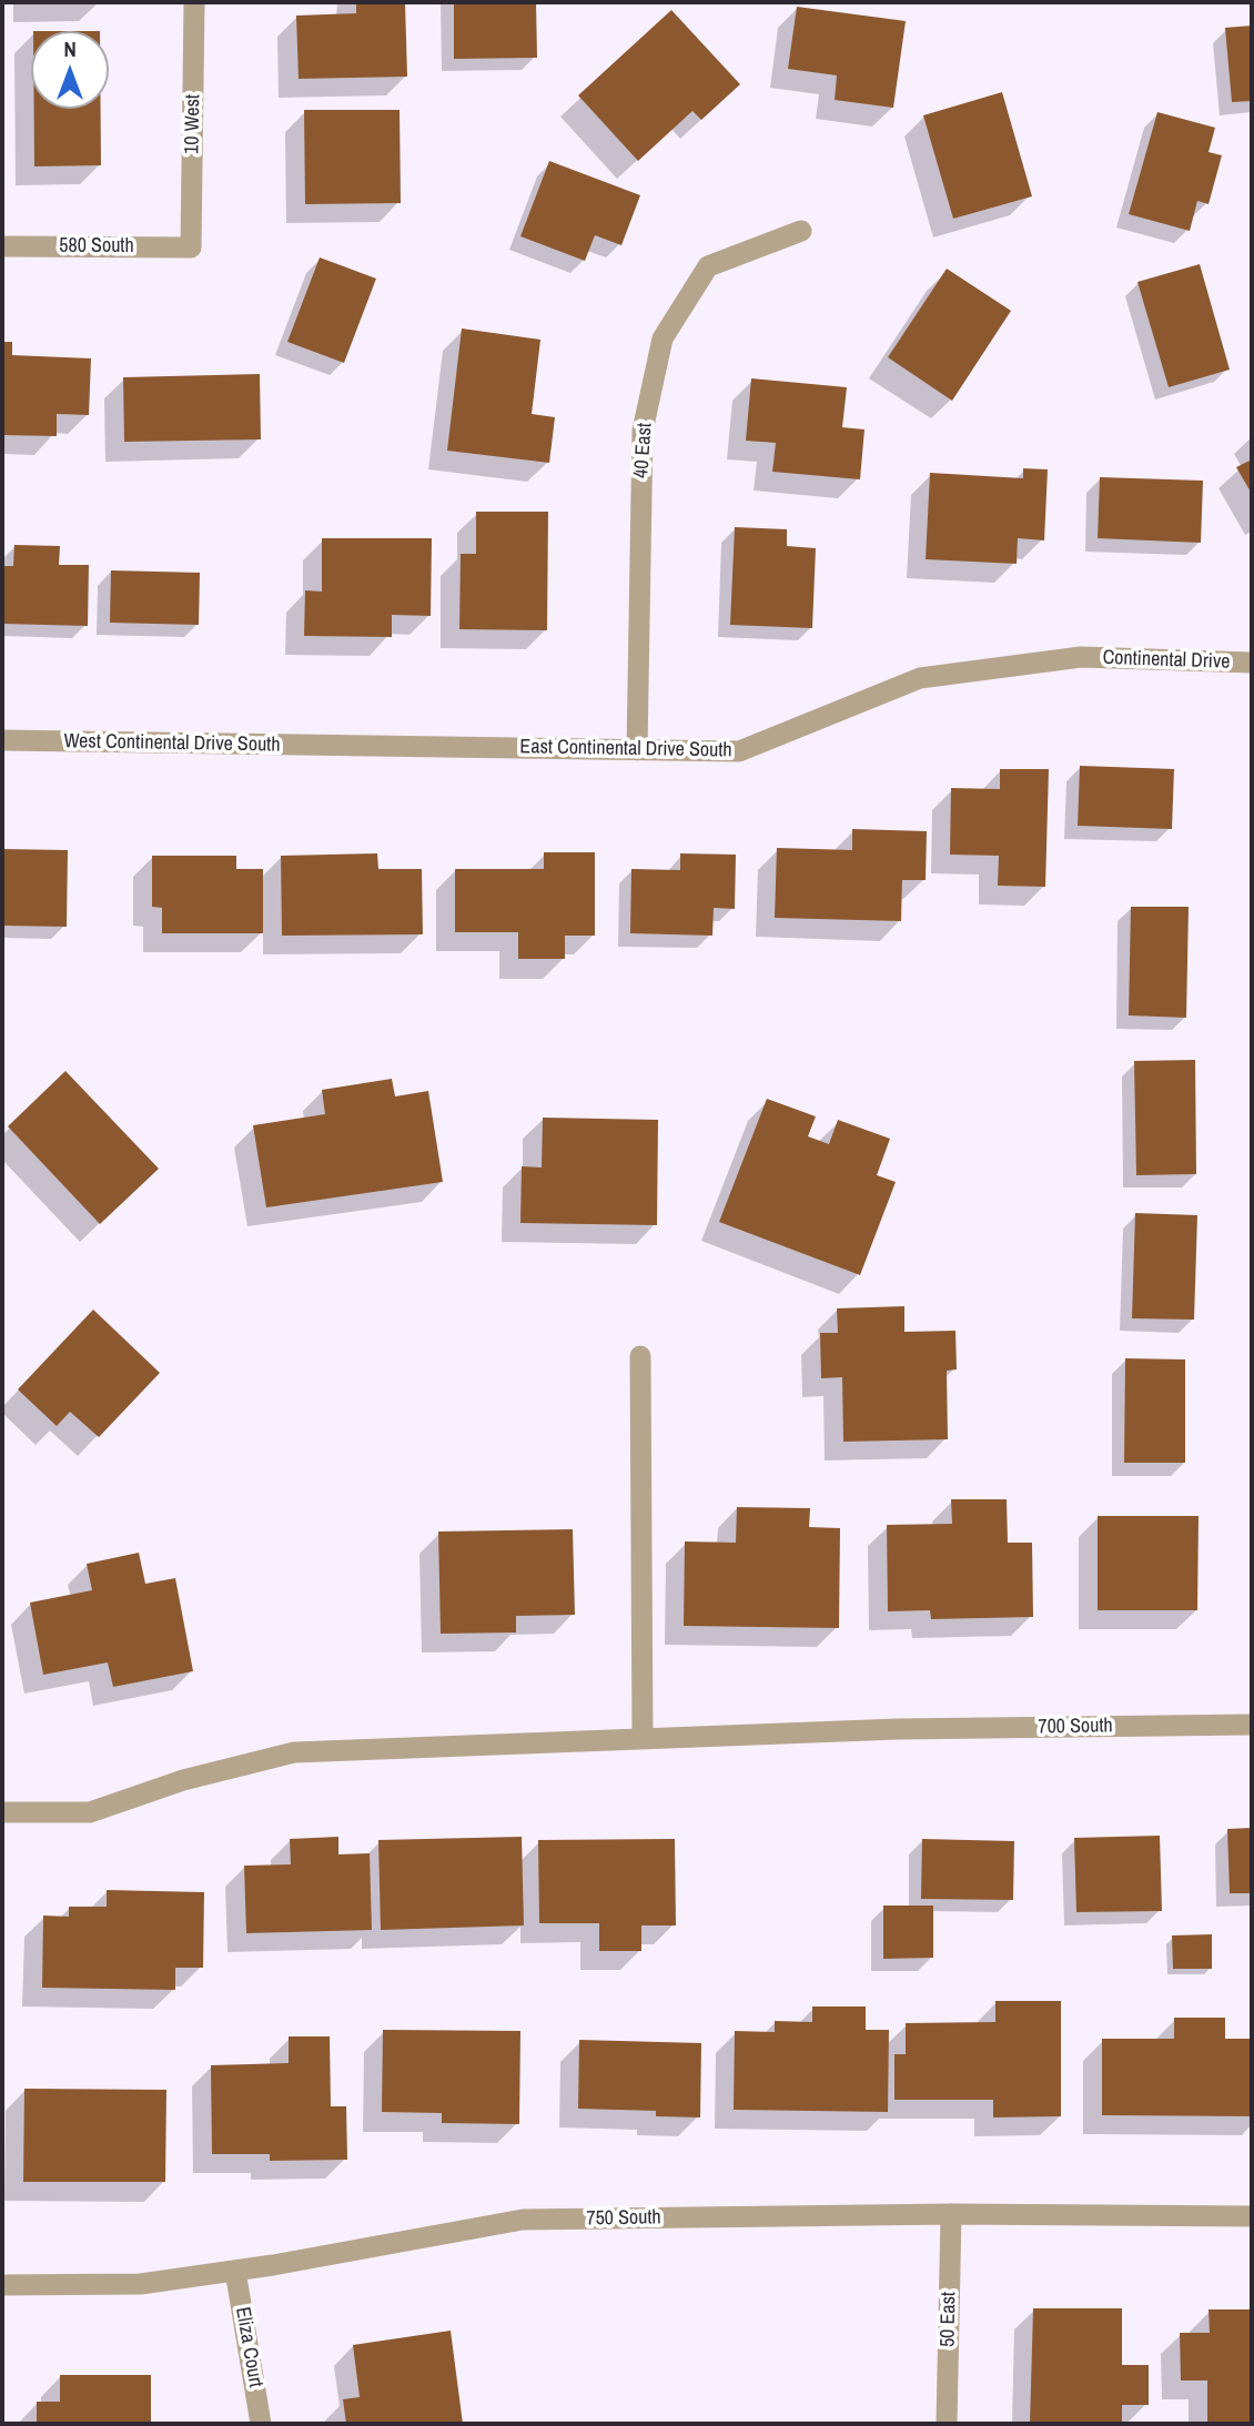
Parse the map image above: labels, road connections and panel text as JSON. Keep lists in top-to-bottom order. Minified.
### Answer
{"streets":{"street":["10 West","580 South","40 East","Continental Drive","West Continental Drive South","East Continental Drive South","700 South","750 South","50 East","Eliza Court"]},"crossings":[["10 West","580 South"],["40 East","East Continental Drive South"],["Continental Drive","East Continental Drive South"],["West Continental Drive South","East Continental Drive South"],["750 South","50 East"],["750 South","Eliza Court"]],"north":"top"}
